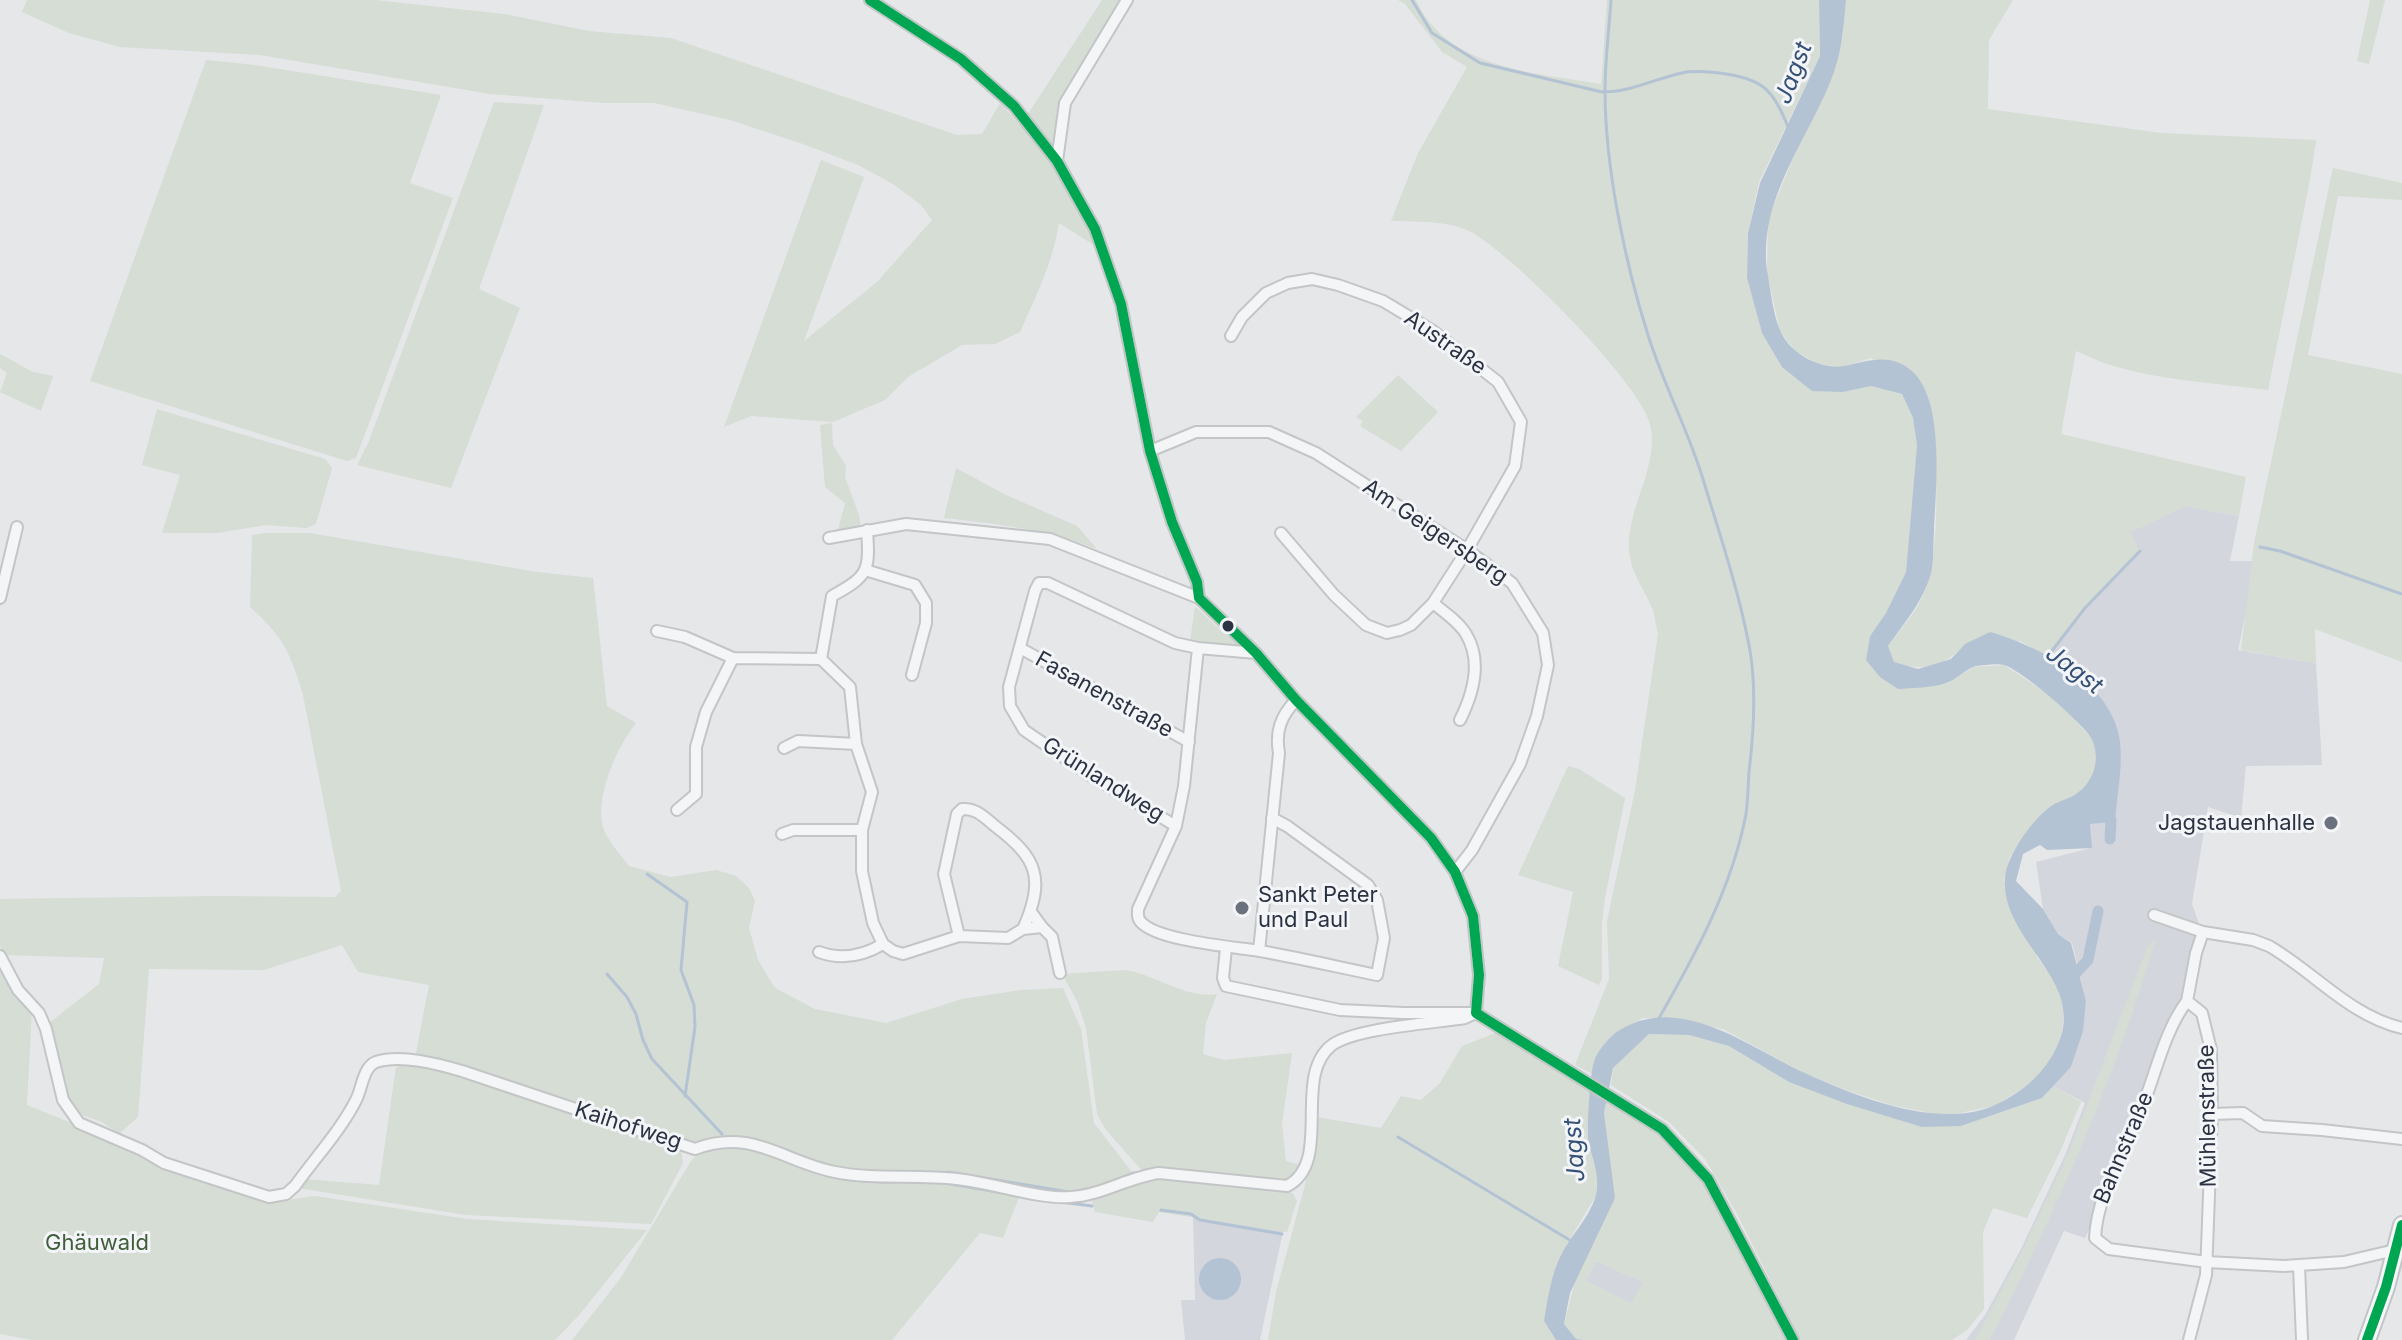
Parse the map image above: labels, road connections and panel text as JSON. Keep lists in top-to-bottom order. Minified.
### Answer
{"streets":{"street":["Austraße","Am Geigersberg","Fasanenstraße","Grünlandweg","Mühlenstraße","Kaihofweg","Bahnstraße"]},"crossings":[["Austraße","Am Geigersberg"],["Fasanenstraße","Grünlandweg"],["Mühlenstraße","Bahnstraße"]],"water":["Jagst"],"parks":["Ghäuwald"],"places":["Jagstauenhalle","Sankt Peter und Paul"]}
